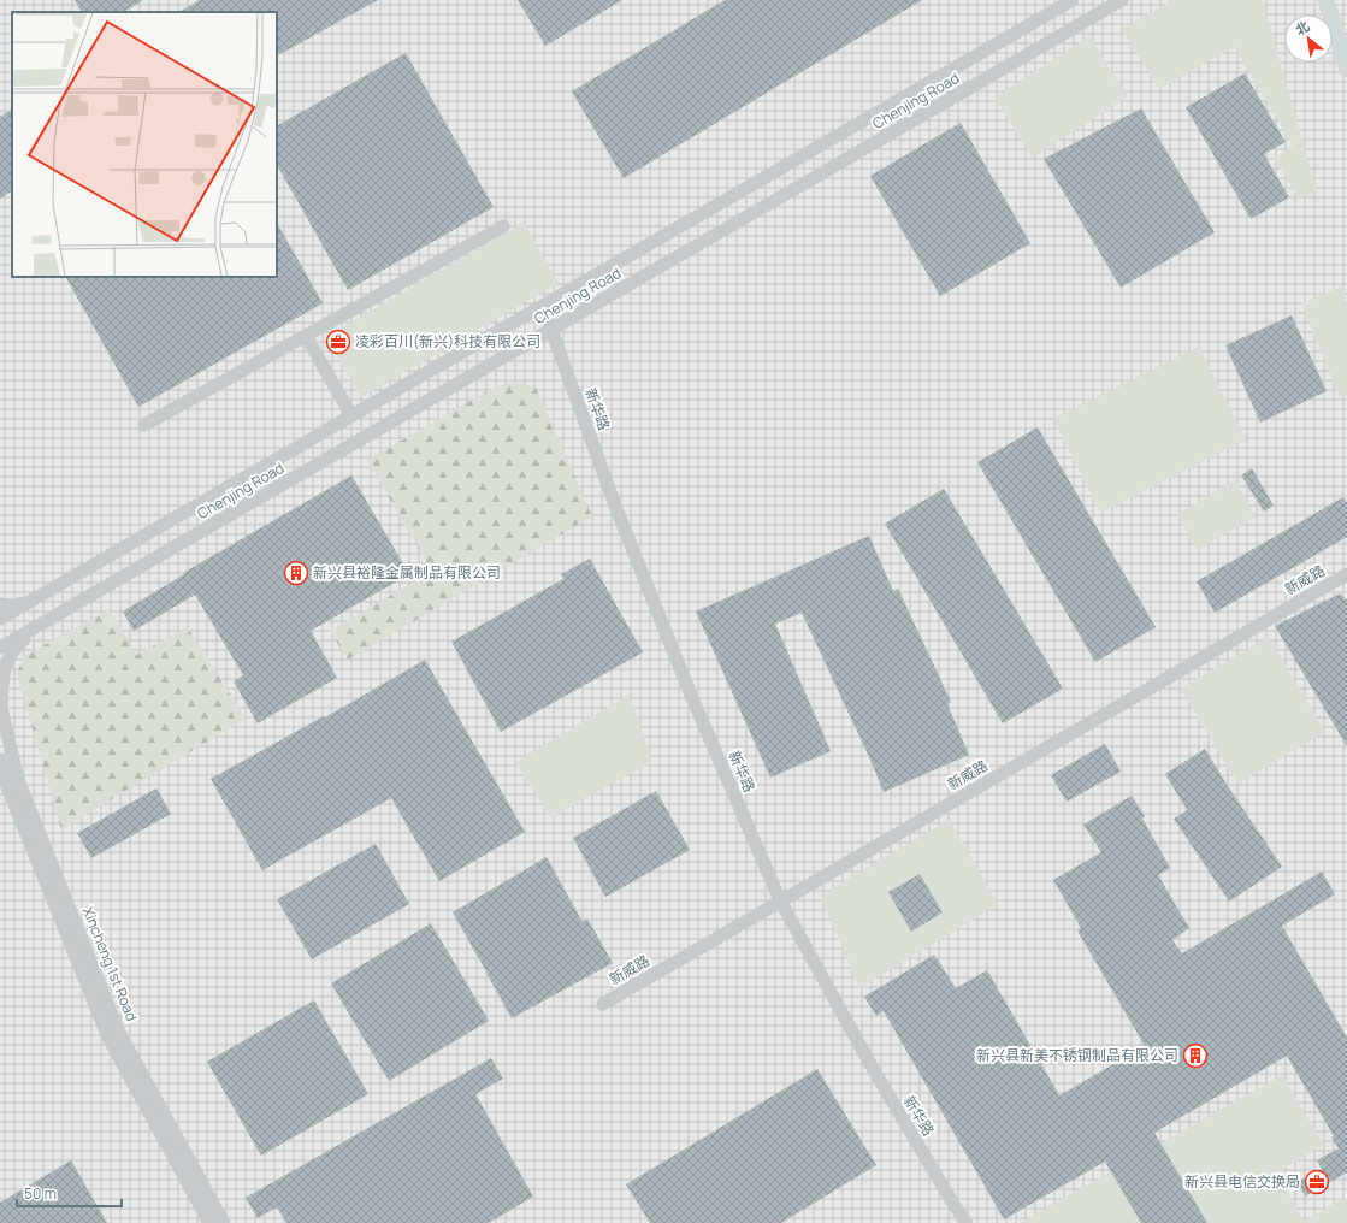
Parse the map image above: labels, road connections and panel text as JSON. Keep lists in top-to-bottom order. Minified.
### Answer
{"streets":{"street":["Chenjing Road","新华路","新威路","Xincheng 1st Road"]},"crossings":[["Chenjing Road","新华路"],["Chenjing Road","Xincheng 1st Road"],["新华路","新威路"]],"places":{"office":["凌彩百川(新兴)科技有限公司","新兴县电信交换局"],"building":["新兴县裕隆金属制品有限公司","新兴县新美不锈钢制品有限公司"]},"scale_bar":"50 m","north":"top left"}
